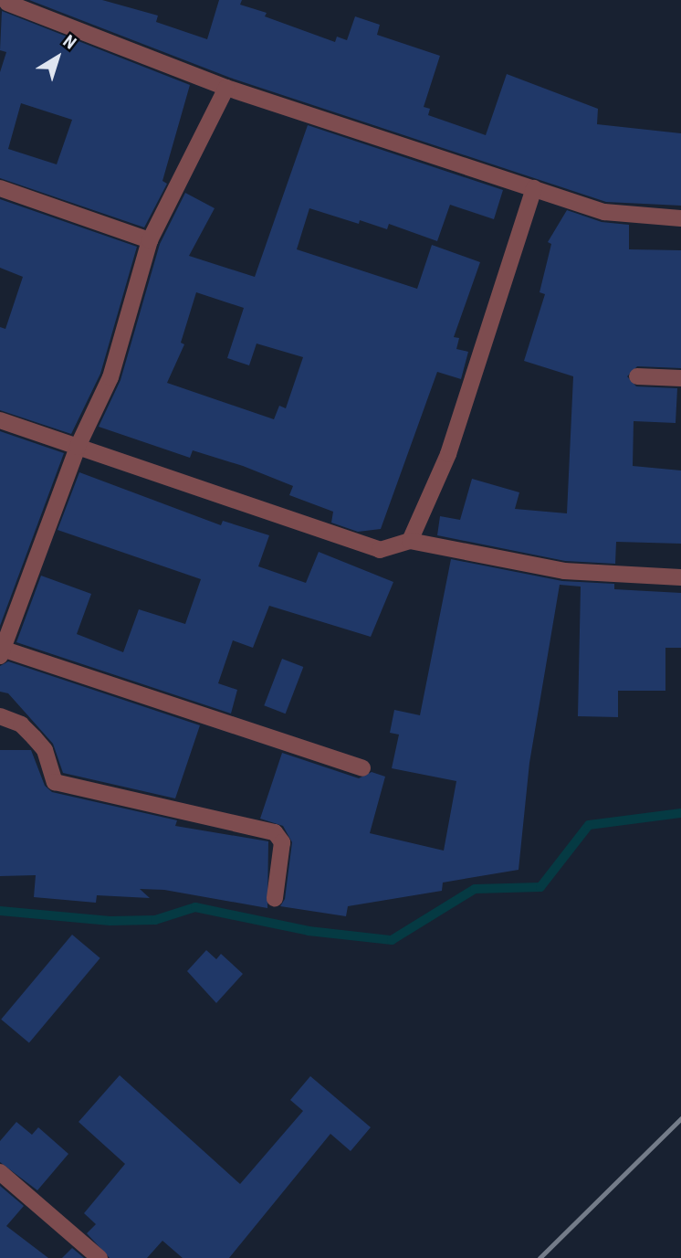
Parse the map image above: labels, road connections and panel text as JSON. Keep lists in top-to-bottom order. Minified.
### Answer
{"north":"top right"}
